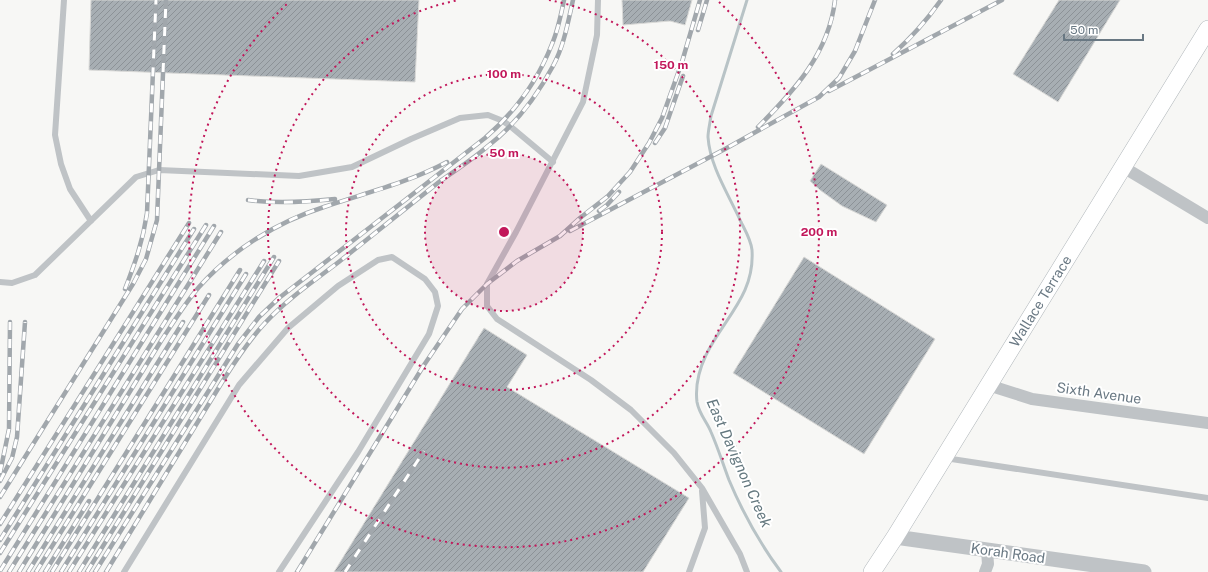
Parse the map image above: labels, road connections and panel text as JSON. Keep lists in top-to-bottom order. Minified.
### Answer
{"streets":{"main road":["Wallace Terrace"],"street":["Sixth Avenue","Korah Road"]},"crossings":[["Wallace Terrace","Sixth Avenue"],["Wallace Terrace","Korah Road"]],"water":["East Davignon Creek"],"scale_bar":"50 m","rings":["150 m","100 m","50 m","200 m"]}
